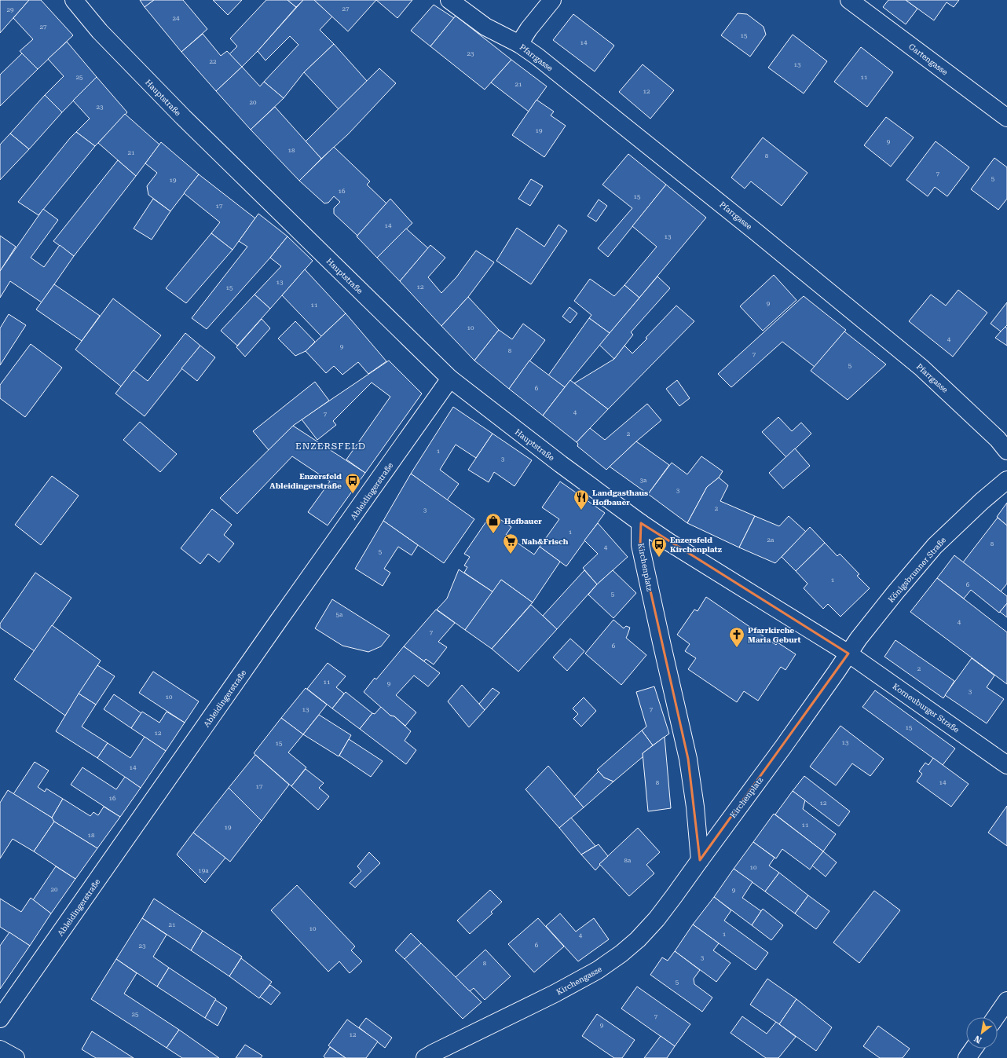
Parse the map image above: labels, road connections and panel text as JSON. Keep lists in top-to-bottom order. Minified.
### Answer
{"streets":{"street":["Pfarrgasse","Gartengasse","Hauptstraße","Ableidingerstraße","Kirchenplatz","Königsbrunner Straße","Korneuburger Straße","Kirchengasse"]},"crossings":[["Hauptstraße","Ableidingerstraße"],["Hauptstraße","Kirchenplatz"],["Kirchenplatz","Königsbrunner Straße"],["Kirchenplatz","Korneuburger Straße"],["Kirchenplatz","Kirchengasse"],["Königsbrunner Straße","Korneuburger Straße"]],"districts":["ENZERSFELD"],"places":{"bus stop":["Enzersfeld Ableidingerstraße","Enzersfeld Kirchenplatz"],"restaurant":["Landgasthaus Hofbauer"],"shop":["Hofbauer"],"supermarket":["Nah&Frisch"],"church":["Pfarrkirche Maria Geburt"]},"house_numbers":["27","29","24","27","15","14","23","22","13","25","11","21","12","20","23","19","9","18","21","8","7","5","19","16","15","17","14","13","13","12","15","9","11","10","4","9","8","7","5","6","4","7","2","1","3","3a","3","2","3","1","2a","8","4","5","1","6","5","5a","4","7","6","2","11","9","3","10","13","7","15","12","13","15","14","8","14","17","16","12","11","19","18","8a","10","19a","20","9","21","10","1","4","6","23","3","8","5","25","7","9","12"],"north":"bottom left"}
